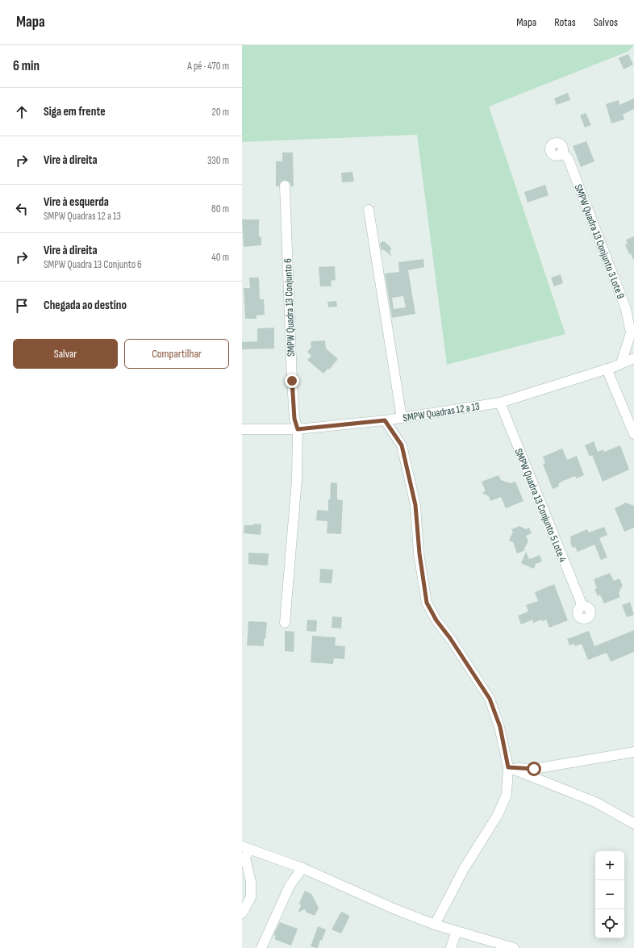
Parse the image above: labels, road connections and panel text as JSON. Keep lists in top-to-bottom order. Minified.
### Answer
{"streets":{"street":["SMPW Quadra 13 Conjunto 3 Lote 9","SMPW Quadra 13 Conjunto 6","SMPW Quadras 12 a 13","SMPW Quadra 13 Conjunto 5 Lote 4"]},"crossings":[["SMPW Quadra 13 Conjunto 3 Lote 9","SMPW Quadras 12 a 13"],["SMPW Quadra 13 Conjunto 6","SMPW Quadras 12 a 13"],["SMPW Quadras 12 a 13","SMPW Quadra 13 Conjunto 5 Lote 4"]],"page":{"header":"Mapa","nav":["Mapa","Rotas","Salvos"],"heading":["6 min","A pé · 470 m"],"list":[["Siga em frente","20 m"],["Vire à direita","330 m"],["Vire à esquerda","SMPW Quadras 12 a 13","80 m"],["Vire à direita","SMPW Quadra 13 Conjunto 6","40 m"],"Chegada ao destino"],"buttons":["Salvar","Compartilhar"],"map_buttons":["+","−"]}}
